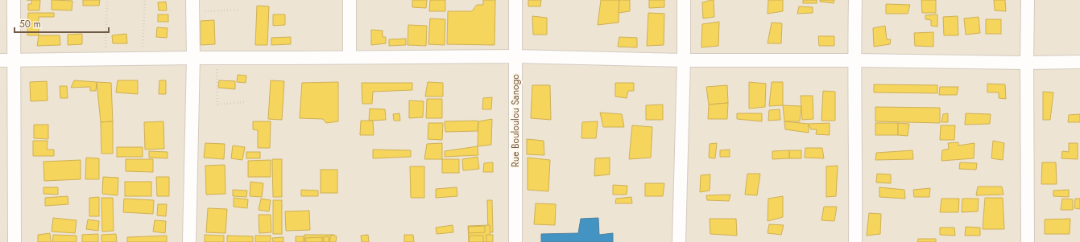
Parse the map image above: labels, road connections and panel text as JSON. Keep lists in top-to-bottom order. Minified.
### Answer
{"streets":{"street":["Rue Bouloulou Sanogo"]},"scale_bar":"50 m"}
